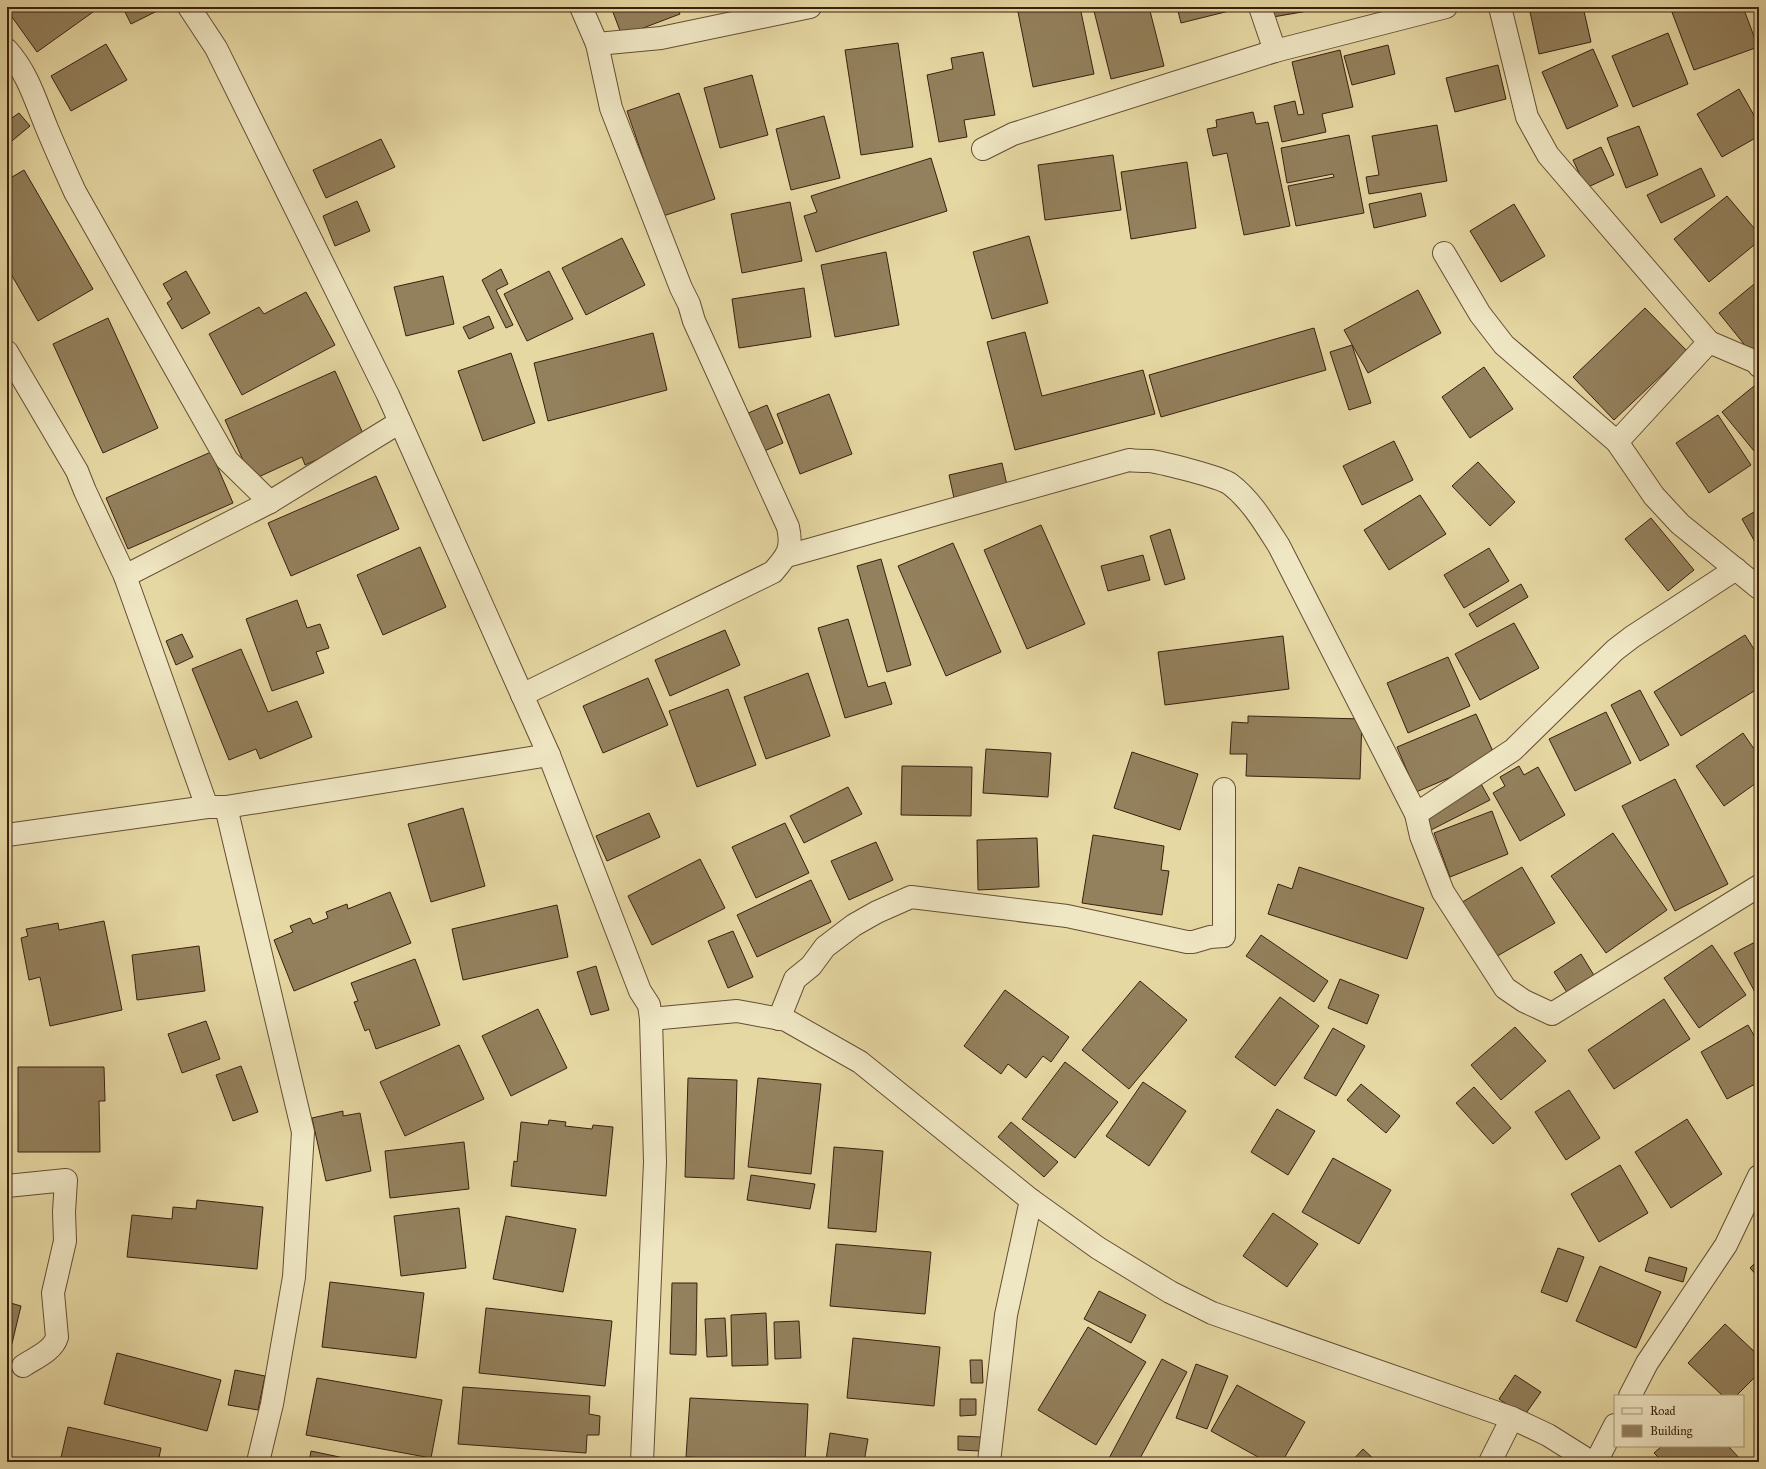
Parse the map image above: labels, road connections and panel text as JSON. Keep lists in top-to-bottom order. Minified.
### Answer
{"legend":["Road","Building"]}
